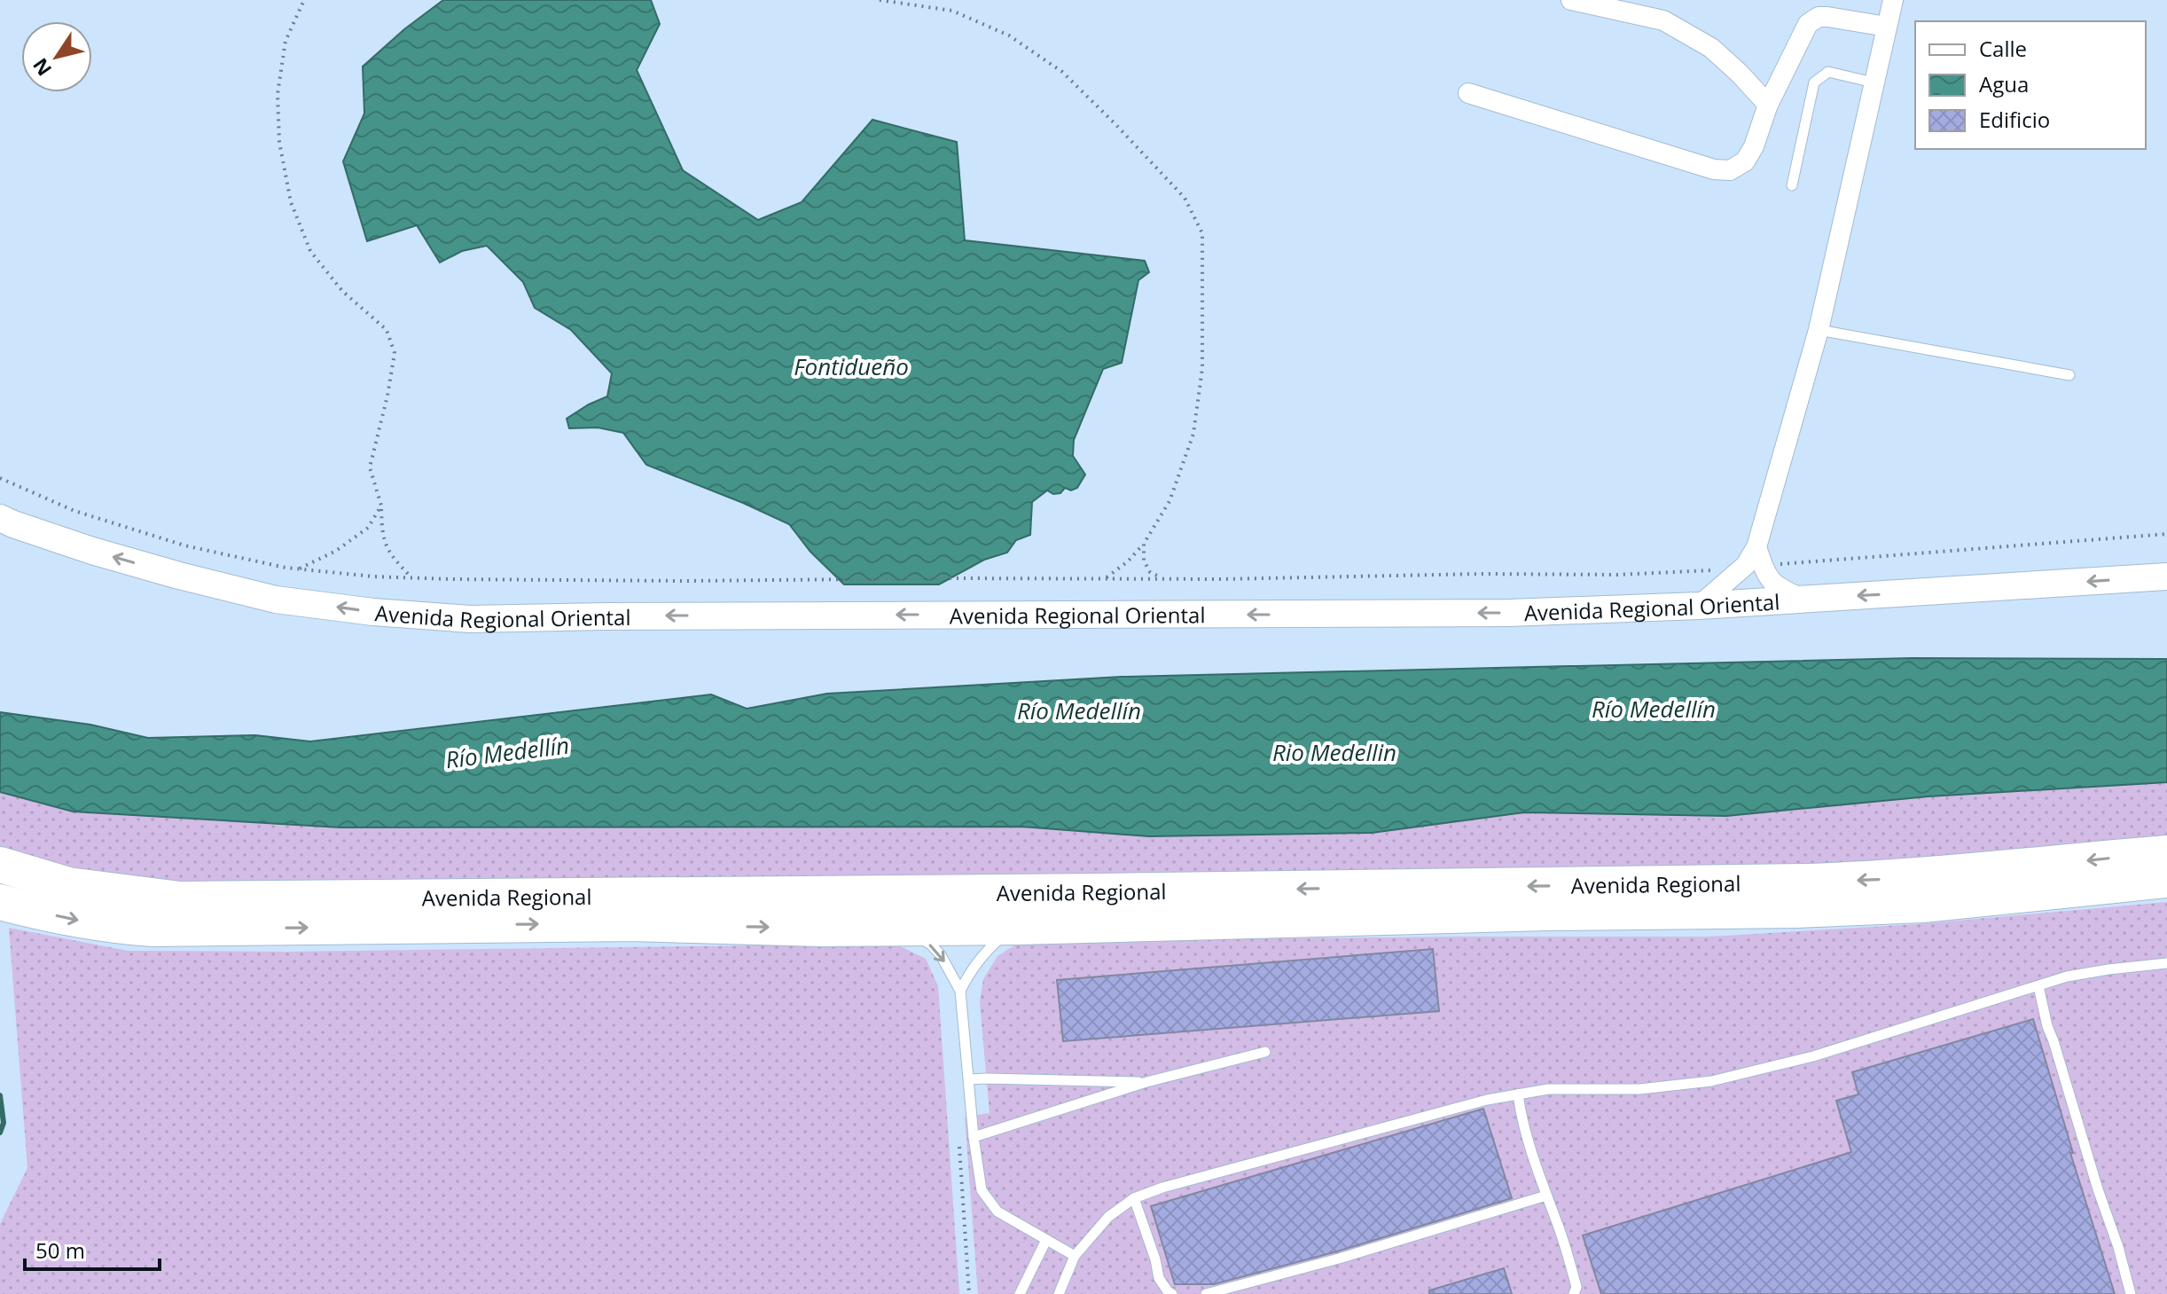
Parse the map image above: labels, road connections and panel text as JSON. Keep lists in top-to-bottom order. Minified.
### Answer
{"streets":{"highway":["Avenida Regional"],"main road":["Avenida Regional Oriental"]},"one_way":["Avenida Regional Oriental"],"water":["Fontidueño","Río Medellín","Rio Medellin"],"legend":["Calle","Agua","Edificio"],"scale_bar":"50 m","north":"bottom left"}
